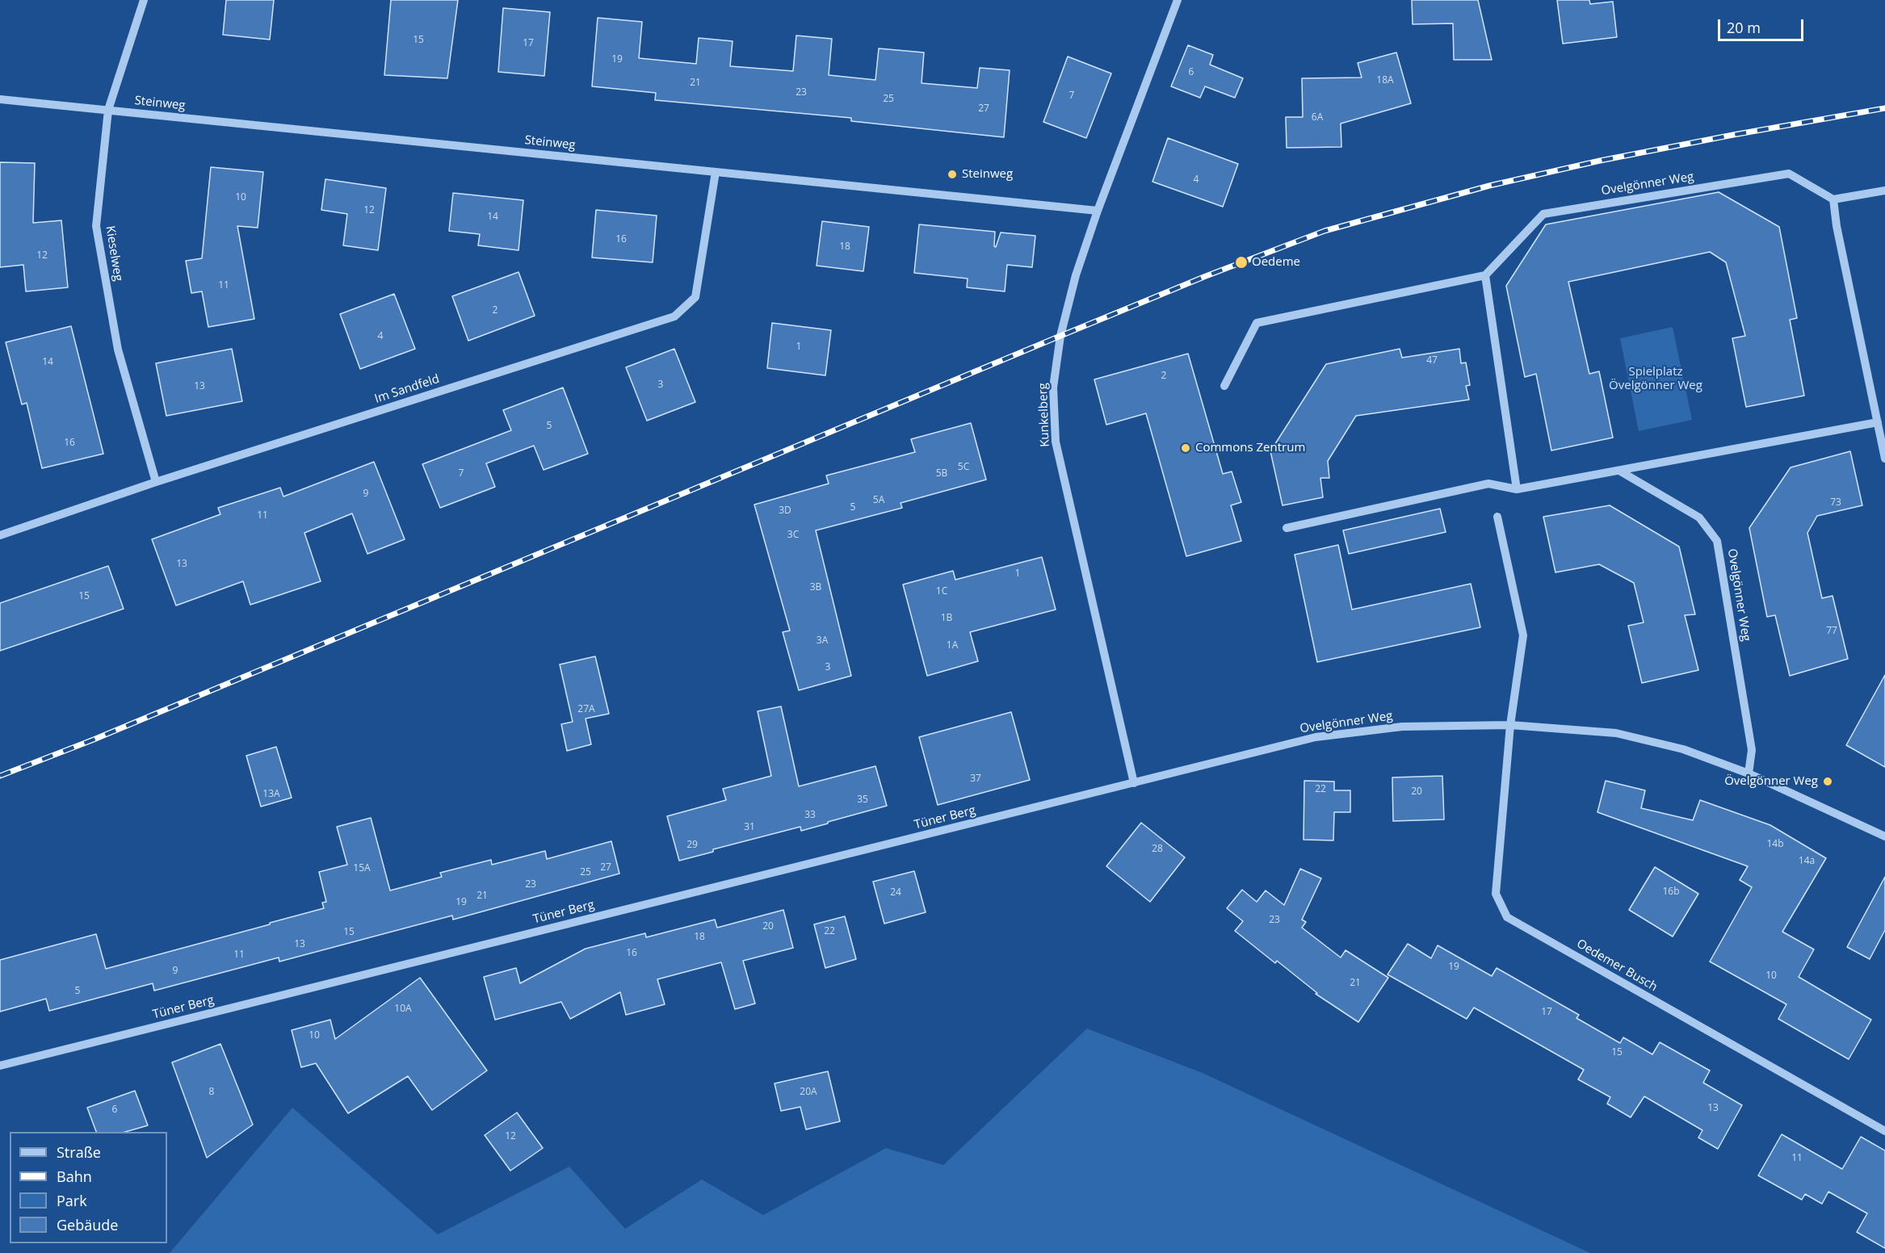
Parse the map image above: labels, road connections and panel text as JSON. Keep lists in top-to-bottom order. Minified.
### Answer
{"streets":{"street":["Steinweg","Ovelgönner Weg","Kieselweg","Im Sandfeld","Kunkelberg","Tüner Berg","Oedemer Busch"]},"crossings":[["Steinweg","Kieselweg"],["Steinweg","Im Sandfeld"],["Steinweg","Kunkelberg"],["Ovelgönner Weg","Kunkelberg"],["Ovelgönner Weg","Tüner Berg"],["Ovelgönner Weg","Oedemer Busch"],["Kieselweg","Im Sandfeld"],["Kunkelberg","Tüner Berg"]],"parks":["Spielplatz Övelgönner Weg"],"places":["Steinweg","Oedeme","Commons Zentrum","Övelgönner Weg"],"house_numbers":["15","17","19","6","18A","21","23","7","25","27","6A","4","10","12","14","16","18","12","11","2","4","1","47","14","2","3","13","5","16","5C","7","5B","9","5A","73","5","3D","11","3C","13","1","3B","1C","15","1B","77","3A","1A","3","27A","37","22","20","13A","35","33","31","14b","29","28","14a","27","15A","25","23","16b","24","21","19","23","20","22","15","18","13","16","11","19","9","10","21","5","10A","17","10","15","8","20A","13","6","12","11"],"legend":["Straße","Bahn","Park","Gebäude"],"scale_bar":"20 m"}
